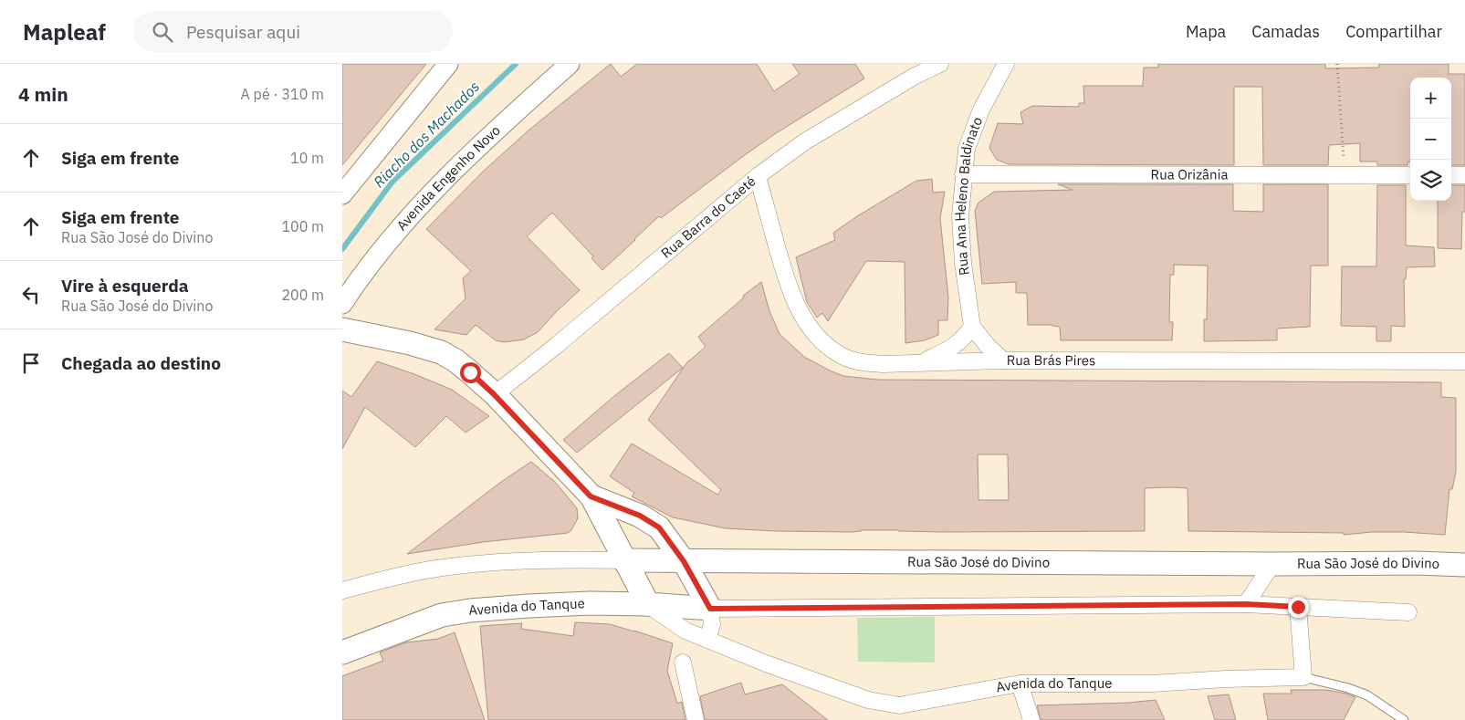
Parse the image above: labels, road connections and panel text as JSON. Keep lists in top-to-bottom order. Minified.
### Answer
{"streets":{"main road":["Rua São José do Divino","Avenida do Tanque"],"street":["Rua Orizânia","Avenida Engenho Novo","Rua Ana Heleno Baldinato","Rua Barra do Caeté","Rua Brás Pires"]},"crossings":[["Rua Orizânia","Rua Ana Heleno Baldinato"],["Rua Ana Heleno Baldinato","Rua Brás Pires"],["Rua Barra do Caeté","Rua Brás Pires"]],"water":["Riacho dos Machados"],"page":{"header":"Mapleaf","search":"Pesquisar aqui","nav":["Mapa","Camadas","Compartilhar"],"heading":["4 min","A pé · 310 m"],"map_buttons":["+","−"],"list":[["Siga em frente","10 m"],["Siga em frente","Rua São José do Divino","100 m"],["Vire à esquerda","Rua São José do Divino","200 m"],"Chegada ao destino"]}}
